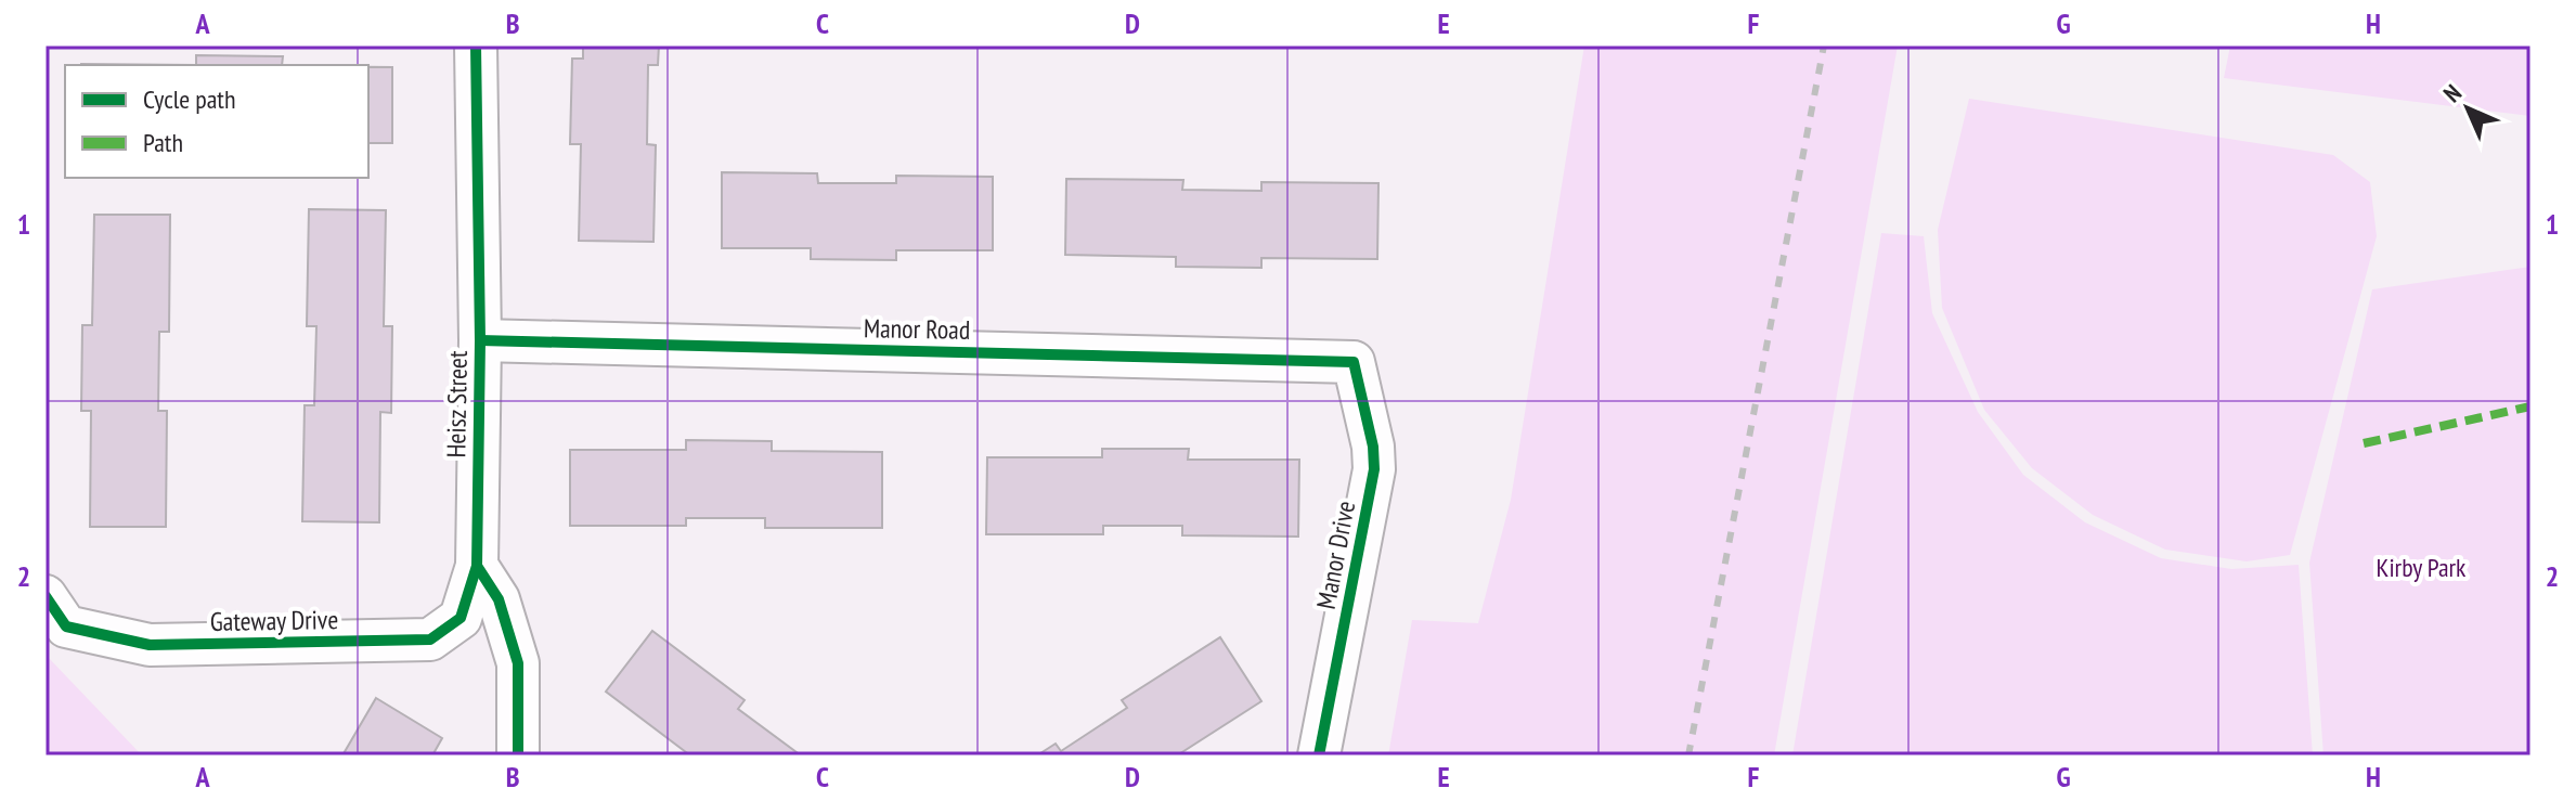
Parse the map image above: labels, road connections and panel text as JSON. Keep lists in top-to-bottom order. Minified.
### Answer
{"streets":{"street":["Manor Road","Heisz Street","Manor Drive","Gateway Drive"]},"crossings":[["Manor Road","Heisz Street"],["Manor Road","Manor Drive"],["Heisz Street","Gateway Drive"]],"parks":["Kirby Park"],"legend":["Cycle path","Path"],"north":"top left","grid":{"columns":["A","B","C","D","E","F","G","H"],"rows":["1","2"]}}
